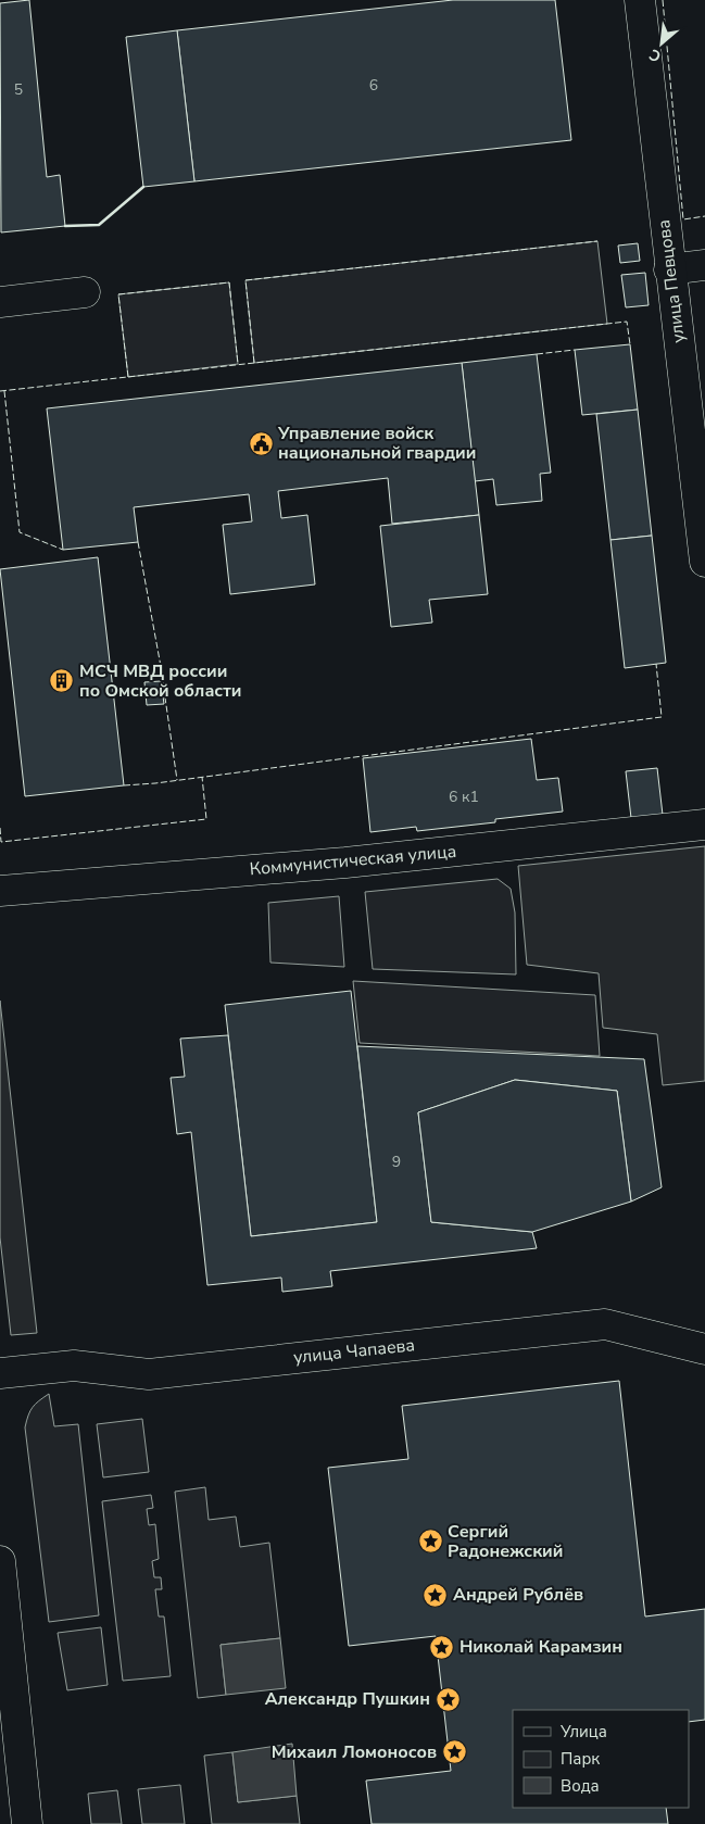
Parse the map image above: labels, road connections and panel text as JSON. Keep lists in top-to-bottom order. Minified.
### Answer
{"streets":{"street":["улица Певцова","Коммунистическая улица","улица Чапаева"]},"places":{"public building":["Управление войск национальной гвардии"],"building":["МСЧ МВД россии по Омской области"],"place":["Сергий Радонежский","Андрей Рублёв","Николай Карамзин","Александр Пушкин","Михаил Ломоносов"]},"house_numbers":["6","5","6 к1","9"],"legend":["Улица","Парк","Вода"],"north":"bottom left"}
